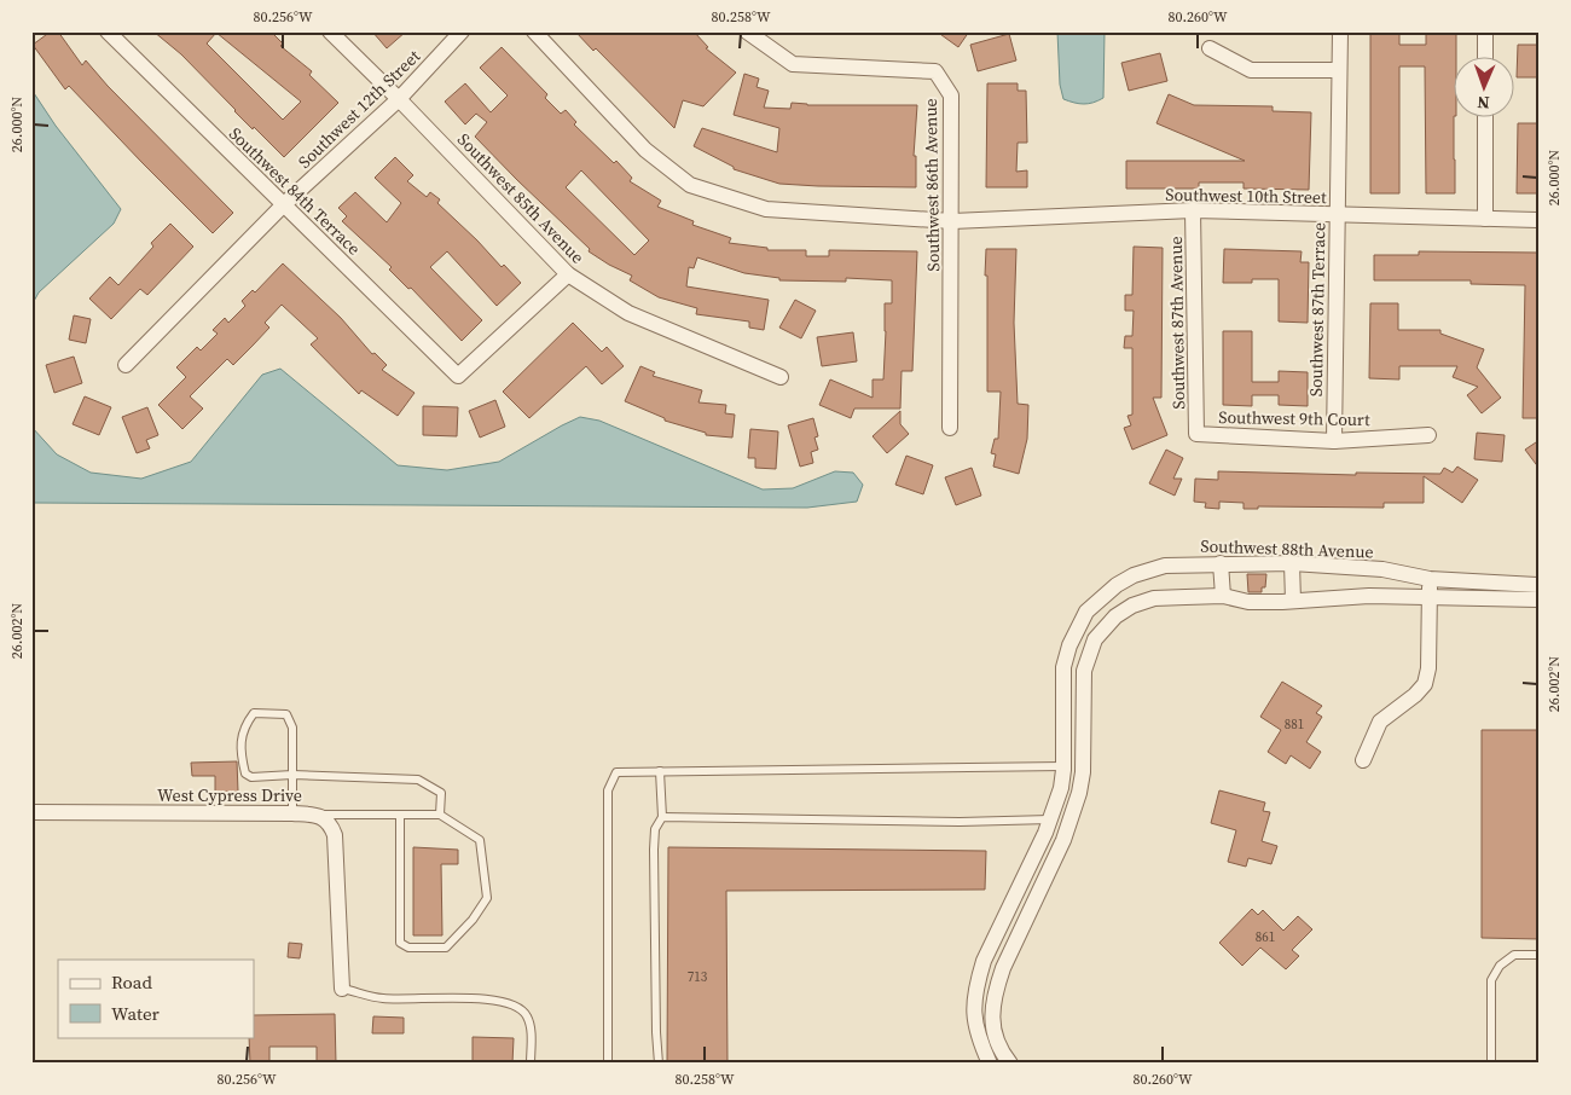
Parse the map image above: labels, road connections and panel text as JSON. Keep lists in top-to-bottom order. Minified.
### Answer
{"streets":{"street":["Southwest 12th Street","Southwest 86th Avenue","Southwest 84th Terrace","Southwest 10th Street","Southwest 85th Avenue","Southwest 87th Terrace","Southwest 87th Avenue","Southwest 9th Court","Southwest 88th Avenue","West Cypress Drive"]},"crossings":[["Southwest 12th Street","Southwest 84th Terrace"],["Southwest 12th Street","Southwest 85th Avenue"],["Southwest 86th Avenue","Southwest 10th Street"],["Southwest 84th Terrace","Southwest 85th Avenue"],["Southwest 10th Street","Southwest 87th Terrace"],["Southwest 10th Street","Southwest 87th Avenue"],["Southwest 87th Terrace","Southwest 9th Court"],["Southwest 87th Avenue","Southwest 9th Court"]],"house_numbers":["881","861","713"],"legend":["Road","Water"],"north":"bottom","coordinates":["80.256°W","80.258°W","80.260°W","26.000°N","26.002°N"]}
